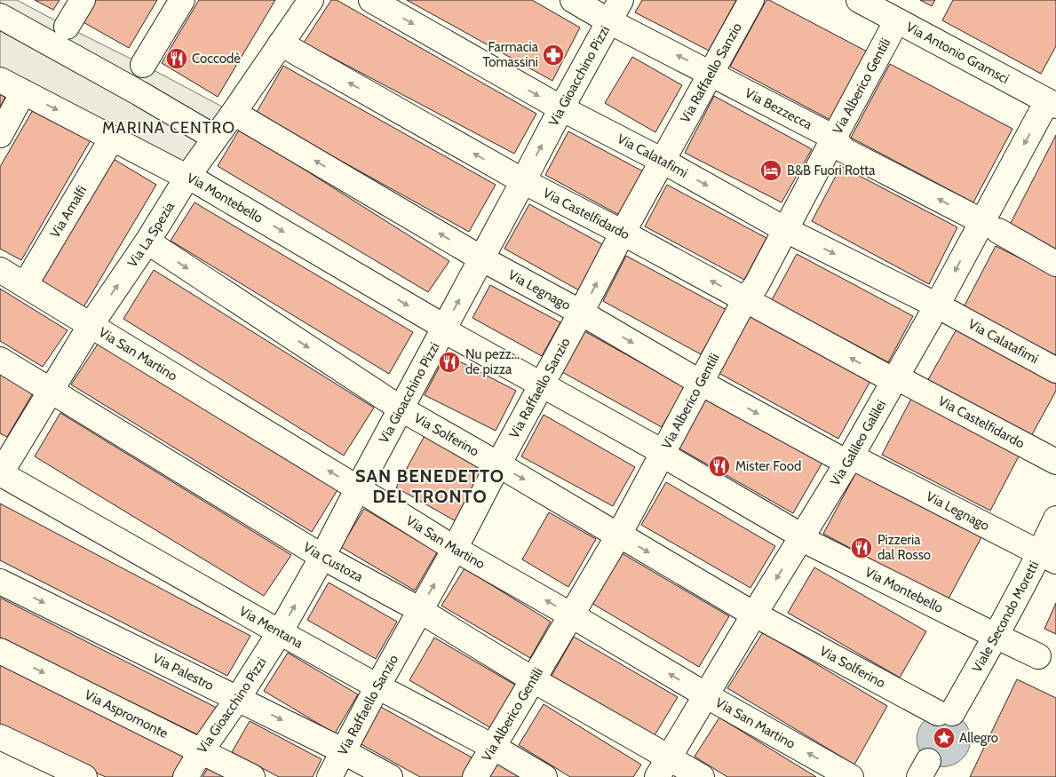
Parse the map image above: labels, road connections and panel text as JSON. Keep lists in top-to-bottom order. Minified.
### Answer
{"streets":{"street":["Via Antonio Gramsci","Via Raffaello Sanzio","Via Gioacchino Pizzi","Via Alberico Gentili","Via Bezzecca","Via Calatafimi","Via Montebello","Via Amalfi","Via Castelfidardo","Via La Spezia","Via Legnago","Via San Martino","Via Solferino","Via Galileo Galilei","Via Custoza","Viale Secondo Moretti","Via Mentana","Via Palestro","Via Aspromonte"]},"crossings":[["Via Antonio Gramsci","Via Alberico Gentili"],["Via Antonio Gramsci","Via Galileo Galilei"],["Via Raffaello Sanzio","Via Bezzecca"],["Via Raffaello Sanzio","Via Calatafimi"],["Via Raffaello Sanzio","Via Castelfidardo"],["Via Raffaello Sanzio","Via Legnago"],["Via Raffaello Sanzio","Via San Martino"],["Via Raffaello Sanzio","Via Solferino"],["Via Raffaello Sanzio","Via Custoza"],["Via Raffaello Sanzio","Via Mentana"],["Via Raffaello Sanzio","Via Palestro"],["Via Gioacchino Pizzi","Via Bezzecca"],["Via Gioacchino Pizzi","Via Calatafimi"],["Via Gioacchino Pizzi","Via Montebello"],["Via Gioacchino Pizzi","Via Castelfidardo"],["Via Gioacchino Pizzi","Via Legnago"],["Via Gioacchino Pizzi","Via San Martino"],["Via Gioacchino Pizzi","Via Solferino"],["Via Gioacchino Pizzi","Via Custoza"],["Via Gioacchino Pizzi","Via Mentana"],["Via Gioacchino Pizzi","Via Palestro"],["Via Gioacchino Pizzi","Via Aspromonte"],["Via Alberico Gentili","Via Bezzecca"],["Via Alberico Gentili","Via Calatafimi"],["Via Alberico Gentili","Via Castelfidardo"],["Via Alberico Gentili","Via Legnago"],["Via Alberico Gentili","Via San Martino"],["Via Alberico Gentili","Via Solferino"],["Via Alberico Gentili","Via Custoza"],["Via Alberico Gentili","Via Mentana"],["Via Bezzecca","Via Galileo Galilei"],["Via Calatafimi","Via Galileo Galilei"],["Via Montebello","Via Amalfi"],["Via Montebello","Via La Spezia"],["Via Montebello","Viale Secondo Moretti"],["Via Amalfi","Via San Martino"],["Via Castelfidardo","Via La Spezia"],["Via Castelfidardo","Via Galileo Galilei"],["Via La Spezia","Via Legnago"],["Via La Spezia","Via San Martino"],["Via La Spezia","Via Solferino"],["Via La Spezia","Via Custoza"],["Via La Spezia","Via Mentana"],["Via Legnago","Via Galileo Galilei"],["Via Legnago","Viale Secondo Moretti"],["Via San Martino","Via Galileo Galilei"],["Via Solferino","Via Galileo Galilei"],["Via Solferino","Viale Secondo Moretti"],["Via Galileo Galilei","Via Custoza"]],"one_way":["Via Bezzecca","Via Calatafimi","Via Castelfidardo","Via San Martino","Via Solferino","Via Galileo Galilei","Via Palestro"],"districts":["MARINA CENTRO","SAN BENEDETTO DEL TRONTO"],"places":{"pharmacy":["Farmacia Tomassini"],"restaurant":["Coccodè","Nu pezz... de pizza","Mister Food","Pizzeria dal Rosso"],"hotel":["B&B Fuori Rotta"],"place":["Allegro"]}}
